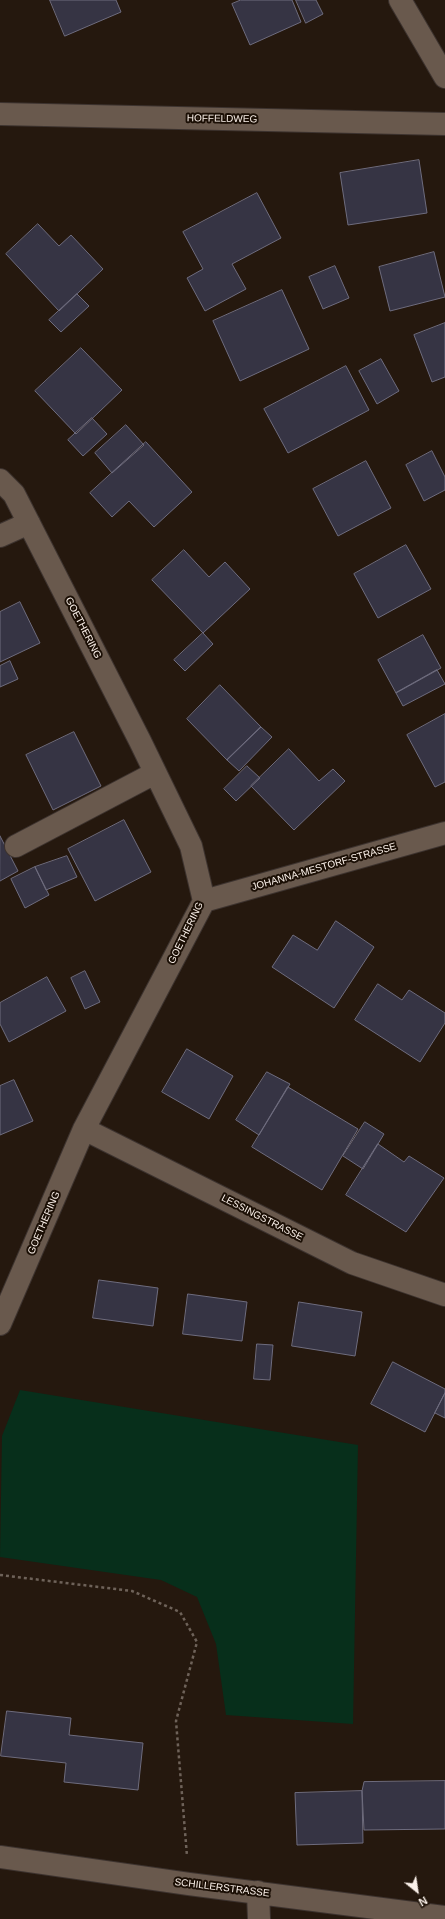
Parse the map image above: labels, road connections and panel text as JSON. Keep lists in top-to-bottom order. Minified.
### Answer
{"streets":{"street":["HOFFELDWEG","GOETHERING","JOHANNA-MESTORF-STRASSE","LESSINGSTRASSE","SCHILLERSTRASSE"]},"crossings":[["GOETHERING","JOHANNA-MESTORF-STRASSE"],["GOETHERING","LESSINGSTRASSE"]],"north":"bottom right"}
